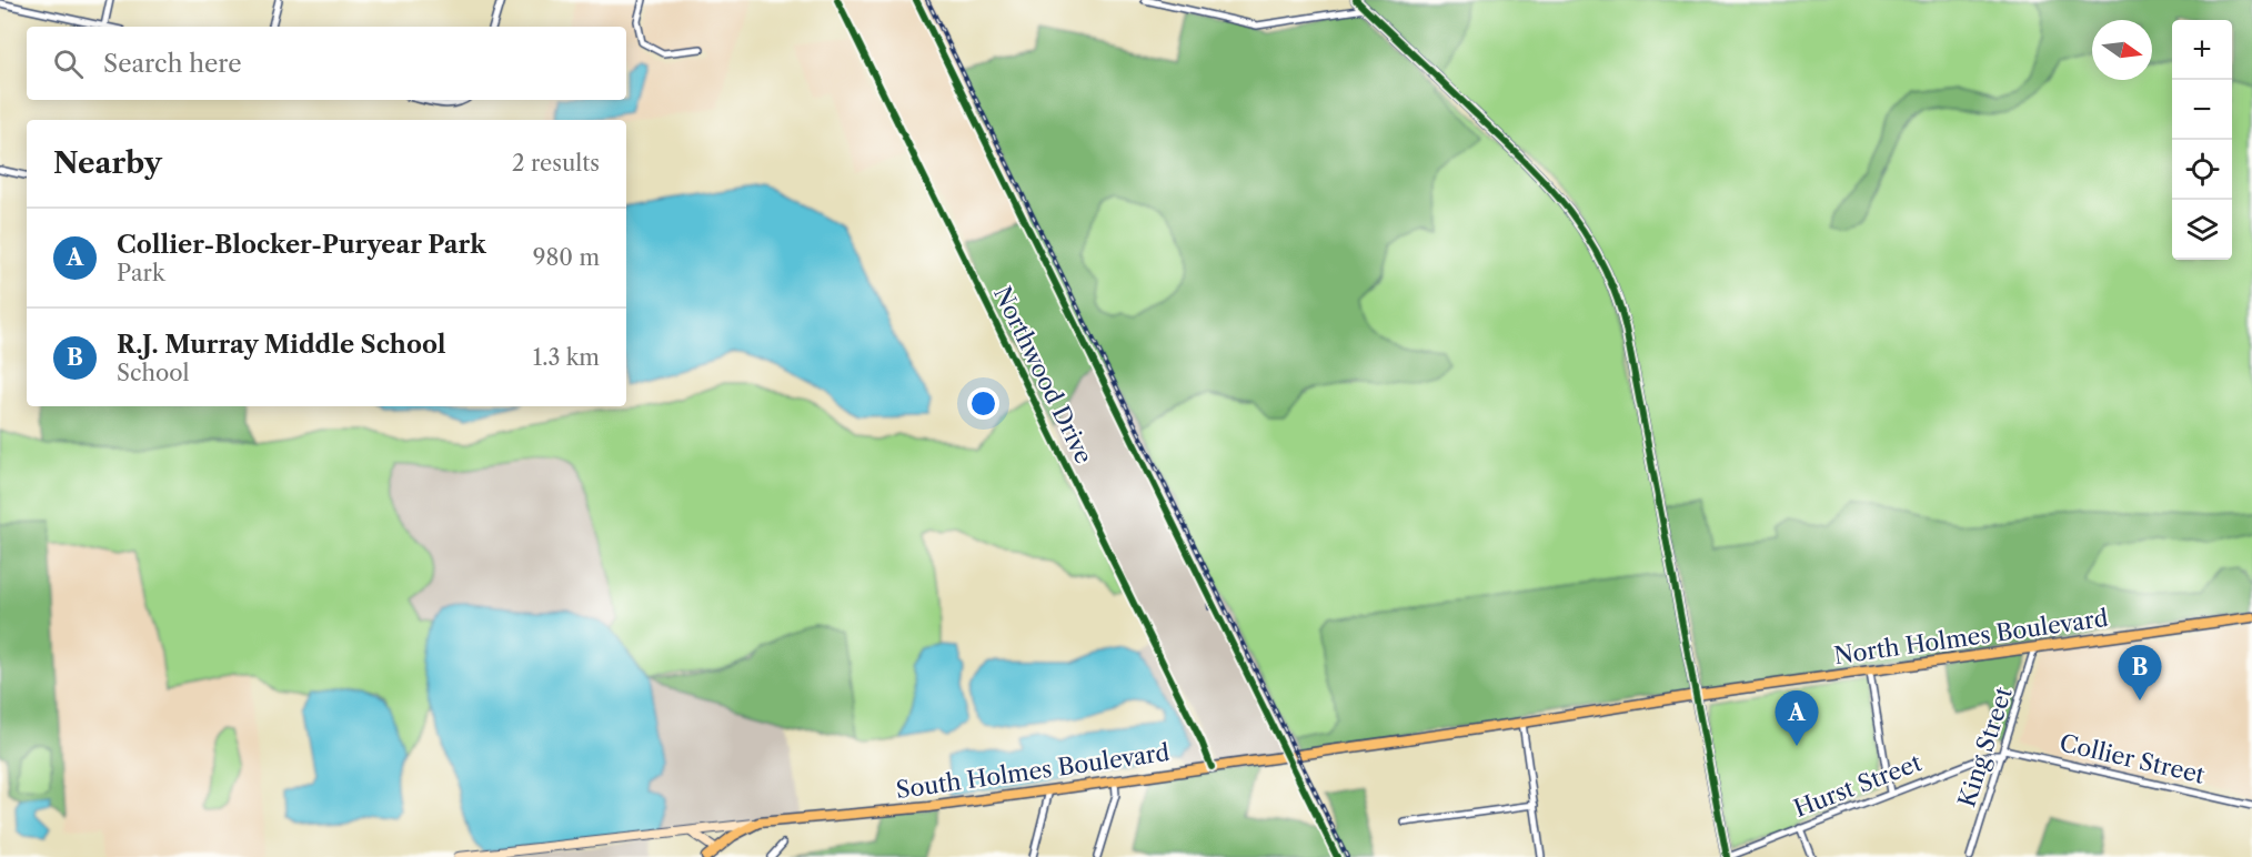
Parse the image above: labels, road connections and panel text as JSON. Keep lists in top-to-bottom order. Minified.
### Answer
{"streets":{"main road":["North Holmes Boulevard","South Holmes Boulevard"],"street":["Northwood Drive","King Street","Collier Street","Hurst Street"]},"crossings":[["Northwood Drive","South Holmes Boulevard"],["North Holmes Boulevard","King Street"],["North Holmes Boulevard","South Holmes Boulevard"],["King Street","Collier Street"],["King Street","Hurst Street"],["Collier Street","Hurst Street"]],"north":"right","page":{"map_buttons":["+","−"],"search":"Search here","heading":["Nearby","2 results"],"list":[{"mark":"A","name":"Collier-Blocker-Puryear Park","note":"Park","value":"980 m"},{"mark":"B","name":"R.J. Murray Middle School","note":"School","value":"1.3 km"}],"pins":["B","A"]}}
